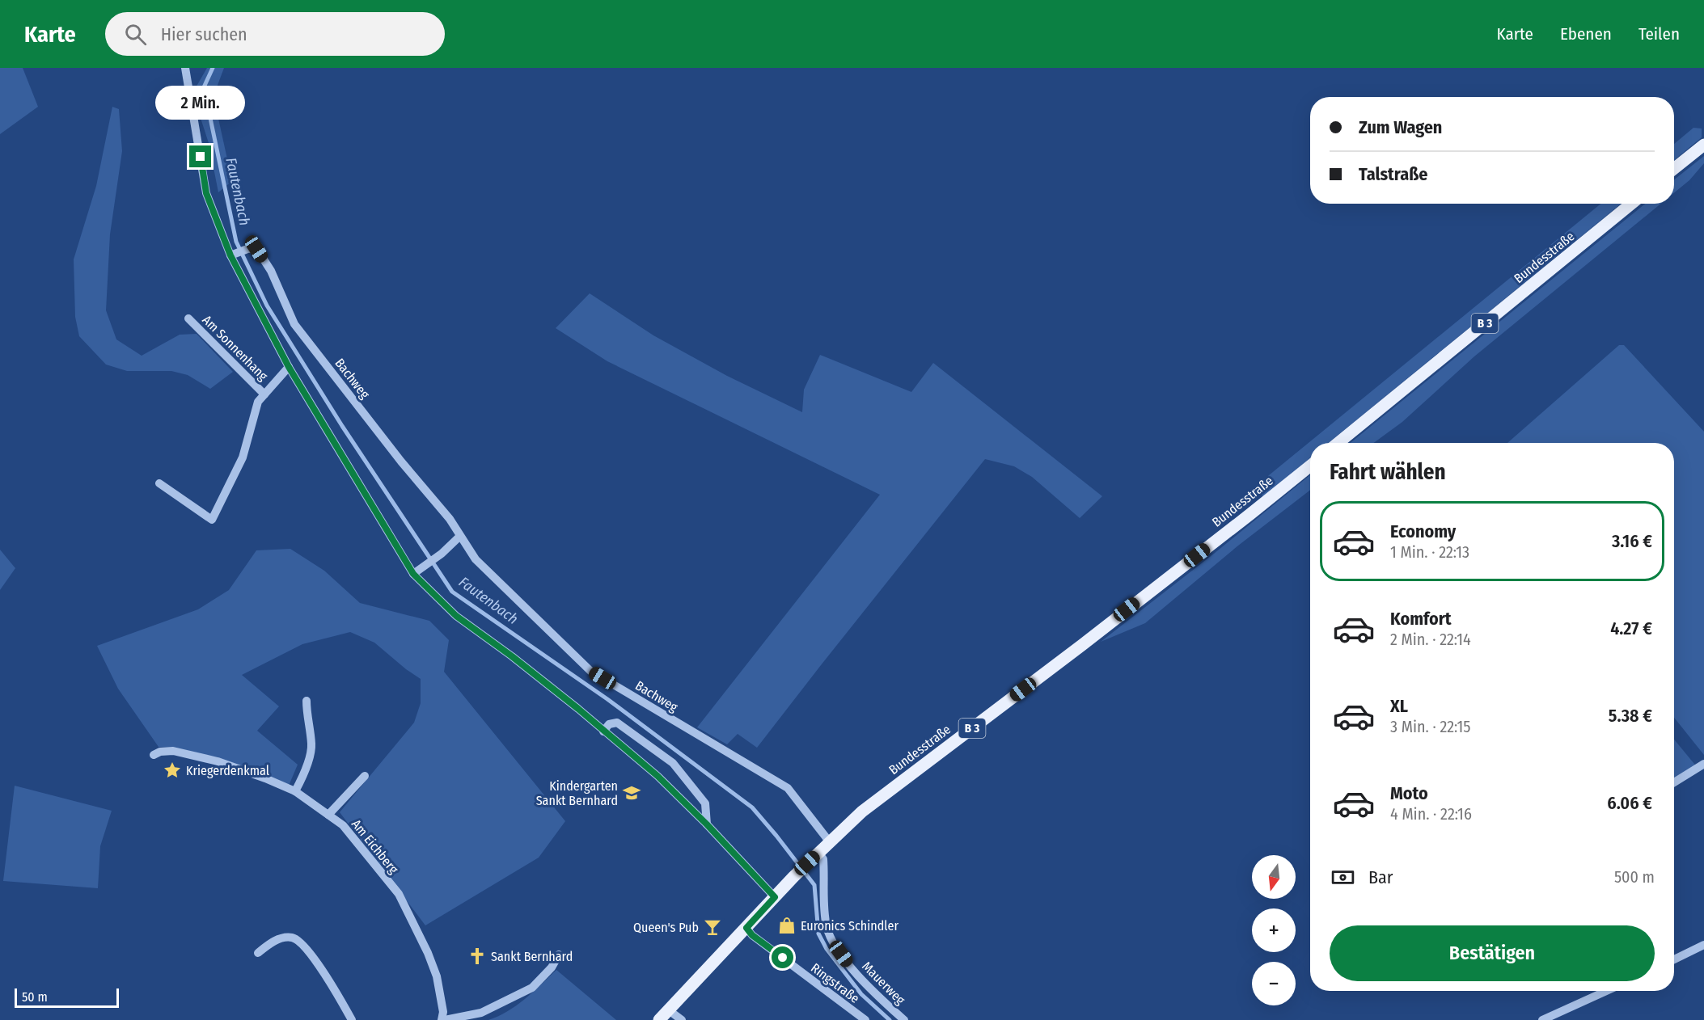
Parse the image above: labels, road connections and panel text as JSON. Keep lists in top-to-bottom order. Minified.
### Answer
{"streets":{"main road":["Bundesstraße","B 3"],"street":["Am Sonnenhang","Bachweg","Am Eichberg","Ringstraße","Mauerweg"]},"crossings":[["Bundesstraße","Bachweg"],["Bundesstraße","Ringstraße"],["Bundesstraße","Mauerweg"]],"water":["Fautenbach"],"places":{"place":["Kriegerdenkmal"],"school or university":["Kindergarten Sankt Bernhard"],"shop":["Euronics Schindler"],"bar":["Queen's Pub"],"church":["Sankt Bernhard"]},"scale_bar":"50 m","north":"bottom","page":{"header":"Karte","search":"Hier suchen","nav":["Karte","Ebenen","Teilen"],"bubble":"2 Min.","banner":["Zum Wagen","Talstraße"],"heading":"Fahrt wählen","list":[{"name":"Economy","note":"1 Min. · 22:13","value":"3.16 €"},{"name":"Komfort","note":"2 Min. · 22:14","value":"4.27 €"},{"name":"XL","note":"3 Min. · 22:15","value":"5.38 €"},{"name":"Moto","note":"4 Min. · 22:16","value":"6.06 €"}],"pay":["Bar","500 m"],"map_buttons":["+","−"],"buttons":"Bestätigen","scale":"50 m"}}
